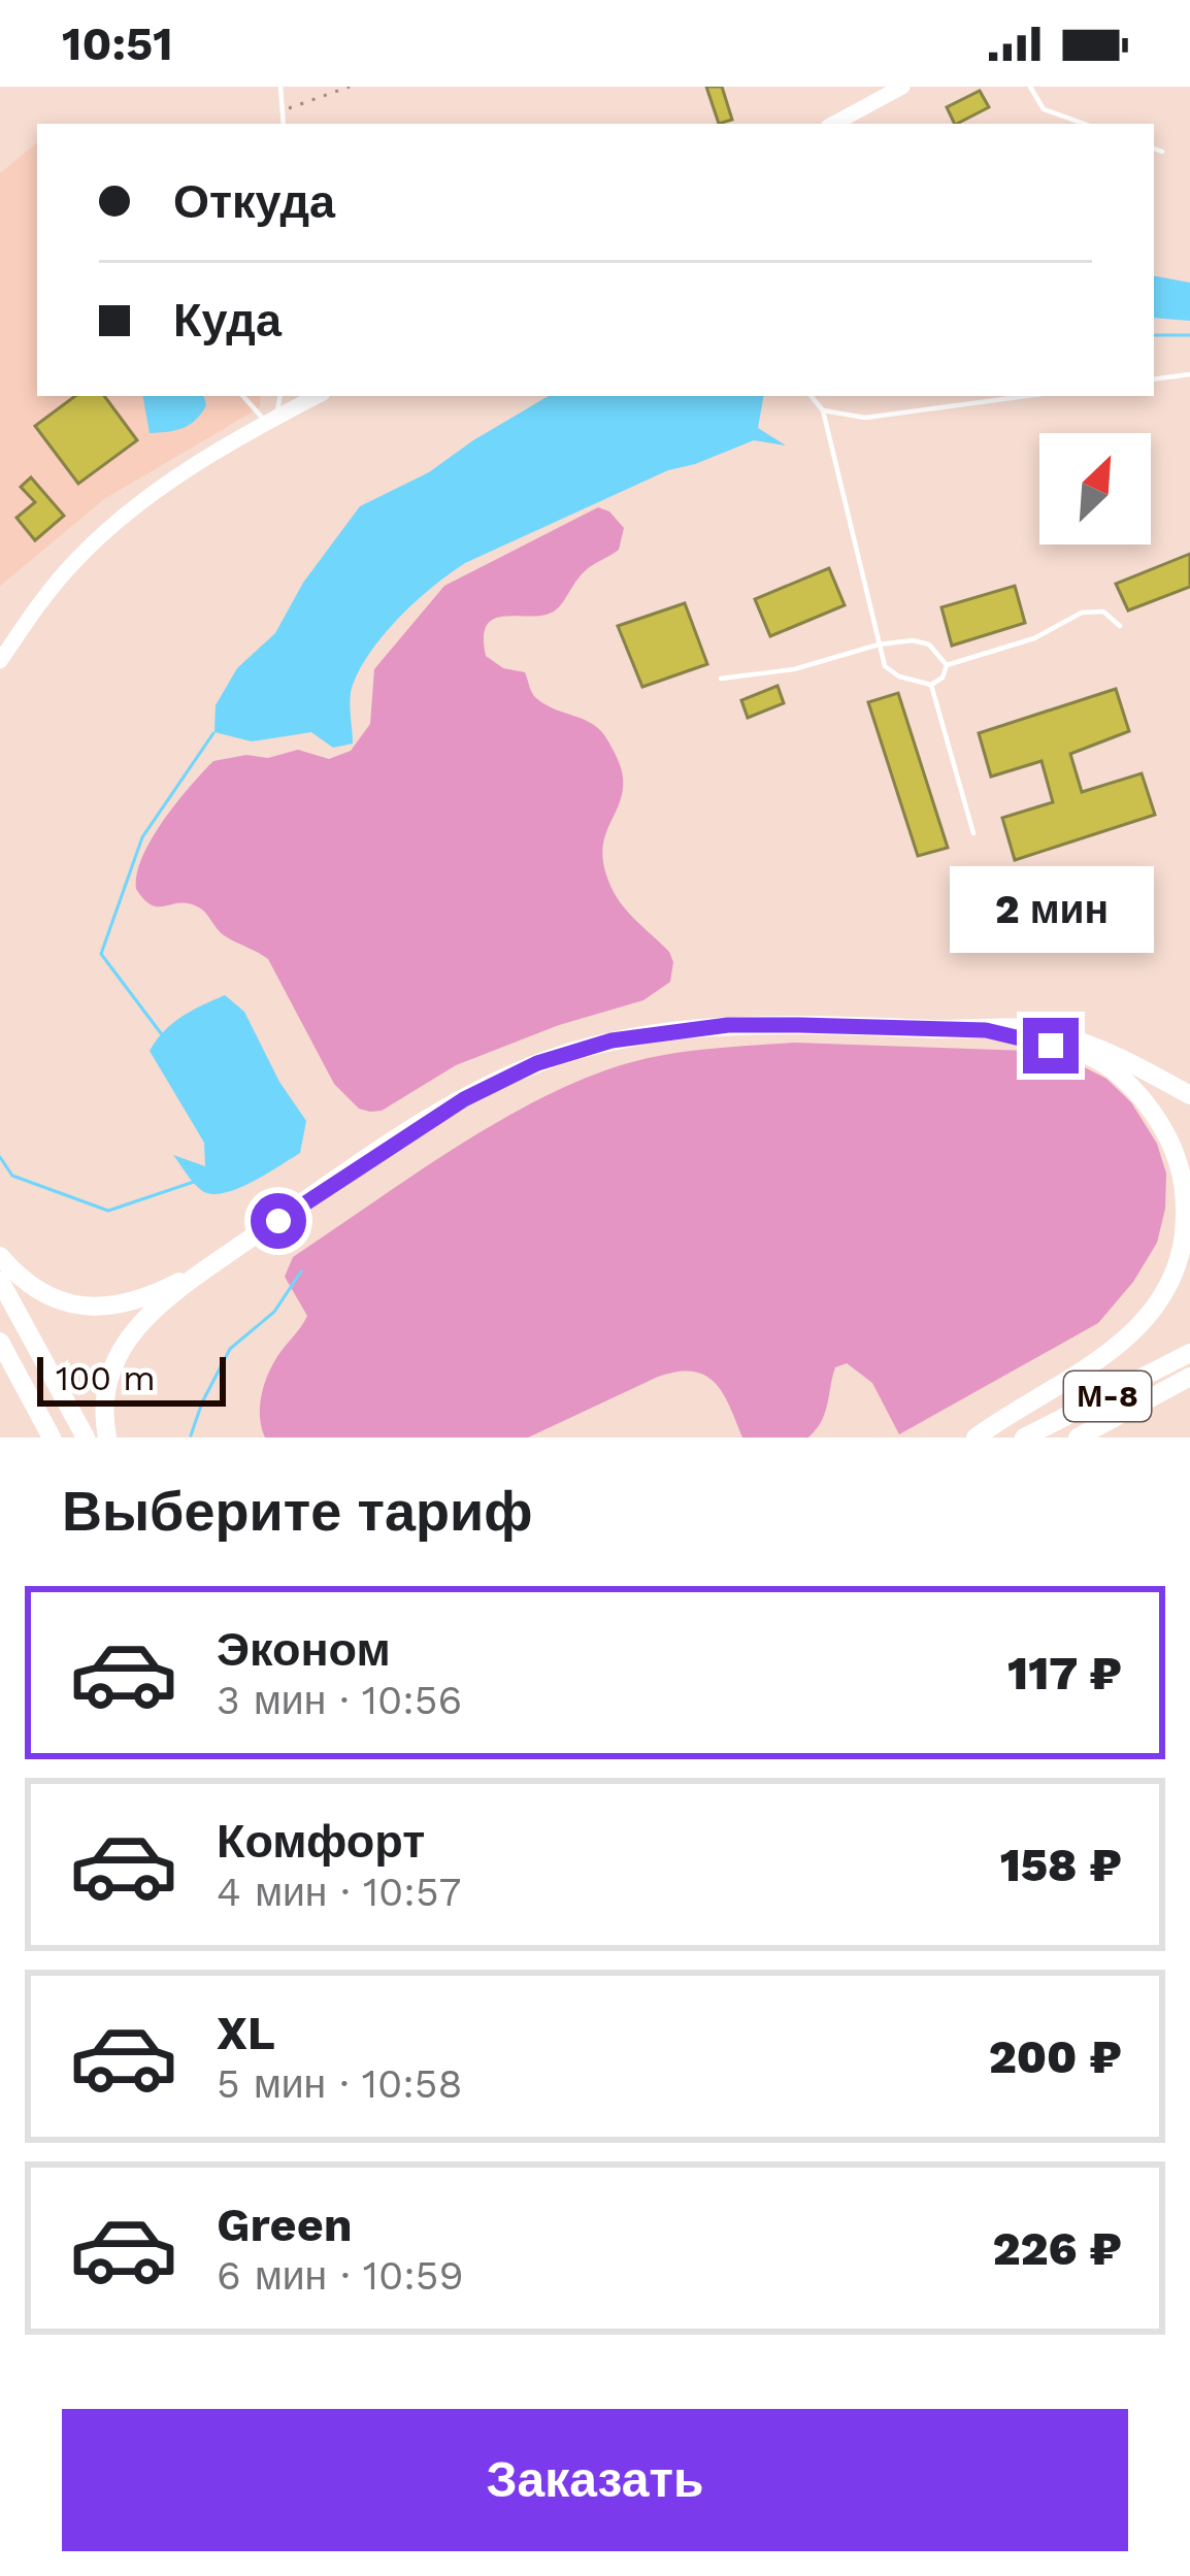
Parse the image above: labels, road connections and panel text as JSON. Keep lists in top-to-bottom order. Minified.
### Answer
{"streets":{"highway":["М-8"]},"scale_bar":"100 m","north":"top right","page":{"status":"10:51","banner":["Откуда","Куда"],"bubble":"2 мин","scale":"100 m","heading":"Выберите тариф","list":[{"name":"Эконом","note":"3 мин · 10:56","value":"117 ₽"},{"name":"Комфорт","note":"4 мин · 10:57","value":"158 ₽"},{"name":"XL","note":"5 мин · 10:58","value":"200 ₽"},{"name":"Green","note":"6 мин · 10:59","value":"226 ₽"}],"buttons":"Заказать"}}
